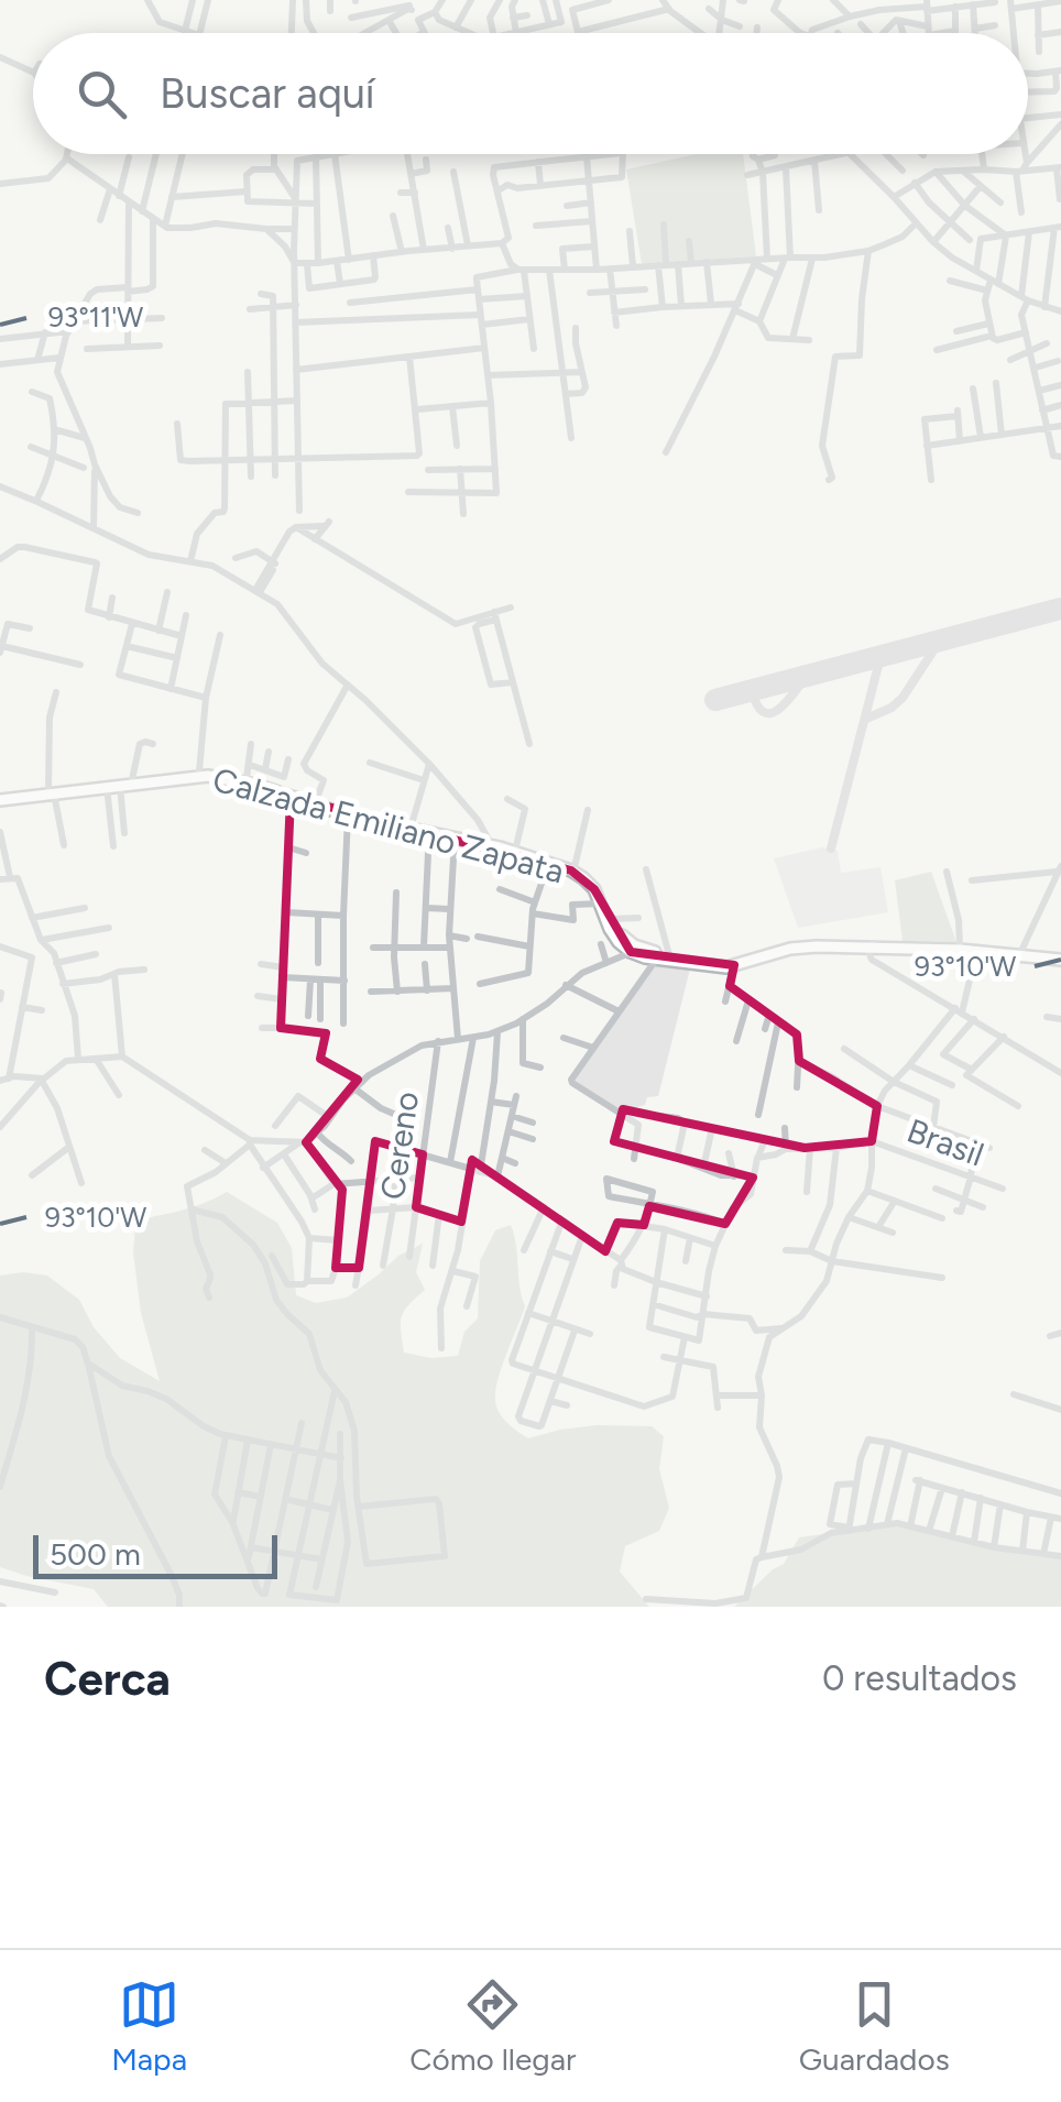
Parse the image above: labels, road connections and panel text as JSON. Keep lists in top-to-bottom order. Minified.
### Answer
{"streets":{"main road":["Calzada Emiliano Zapata"],"street":["Brasil","Cereno"]},"scale_bar":"500 m","page":{"search":"Buscar aquí","scale":"500 m","heading":["Cerca","0 resultados"],"nav":["Mapa","Cómo llegar","Guardados"]},"coordinates":["93°11'W","93°10'W"]}
